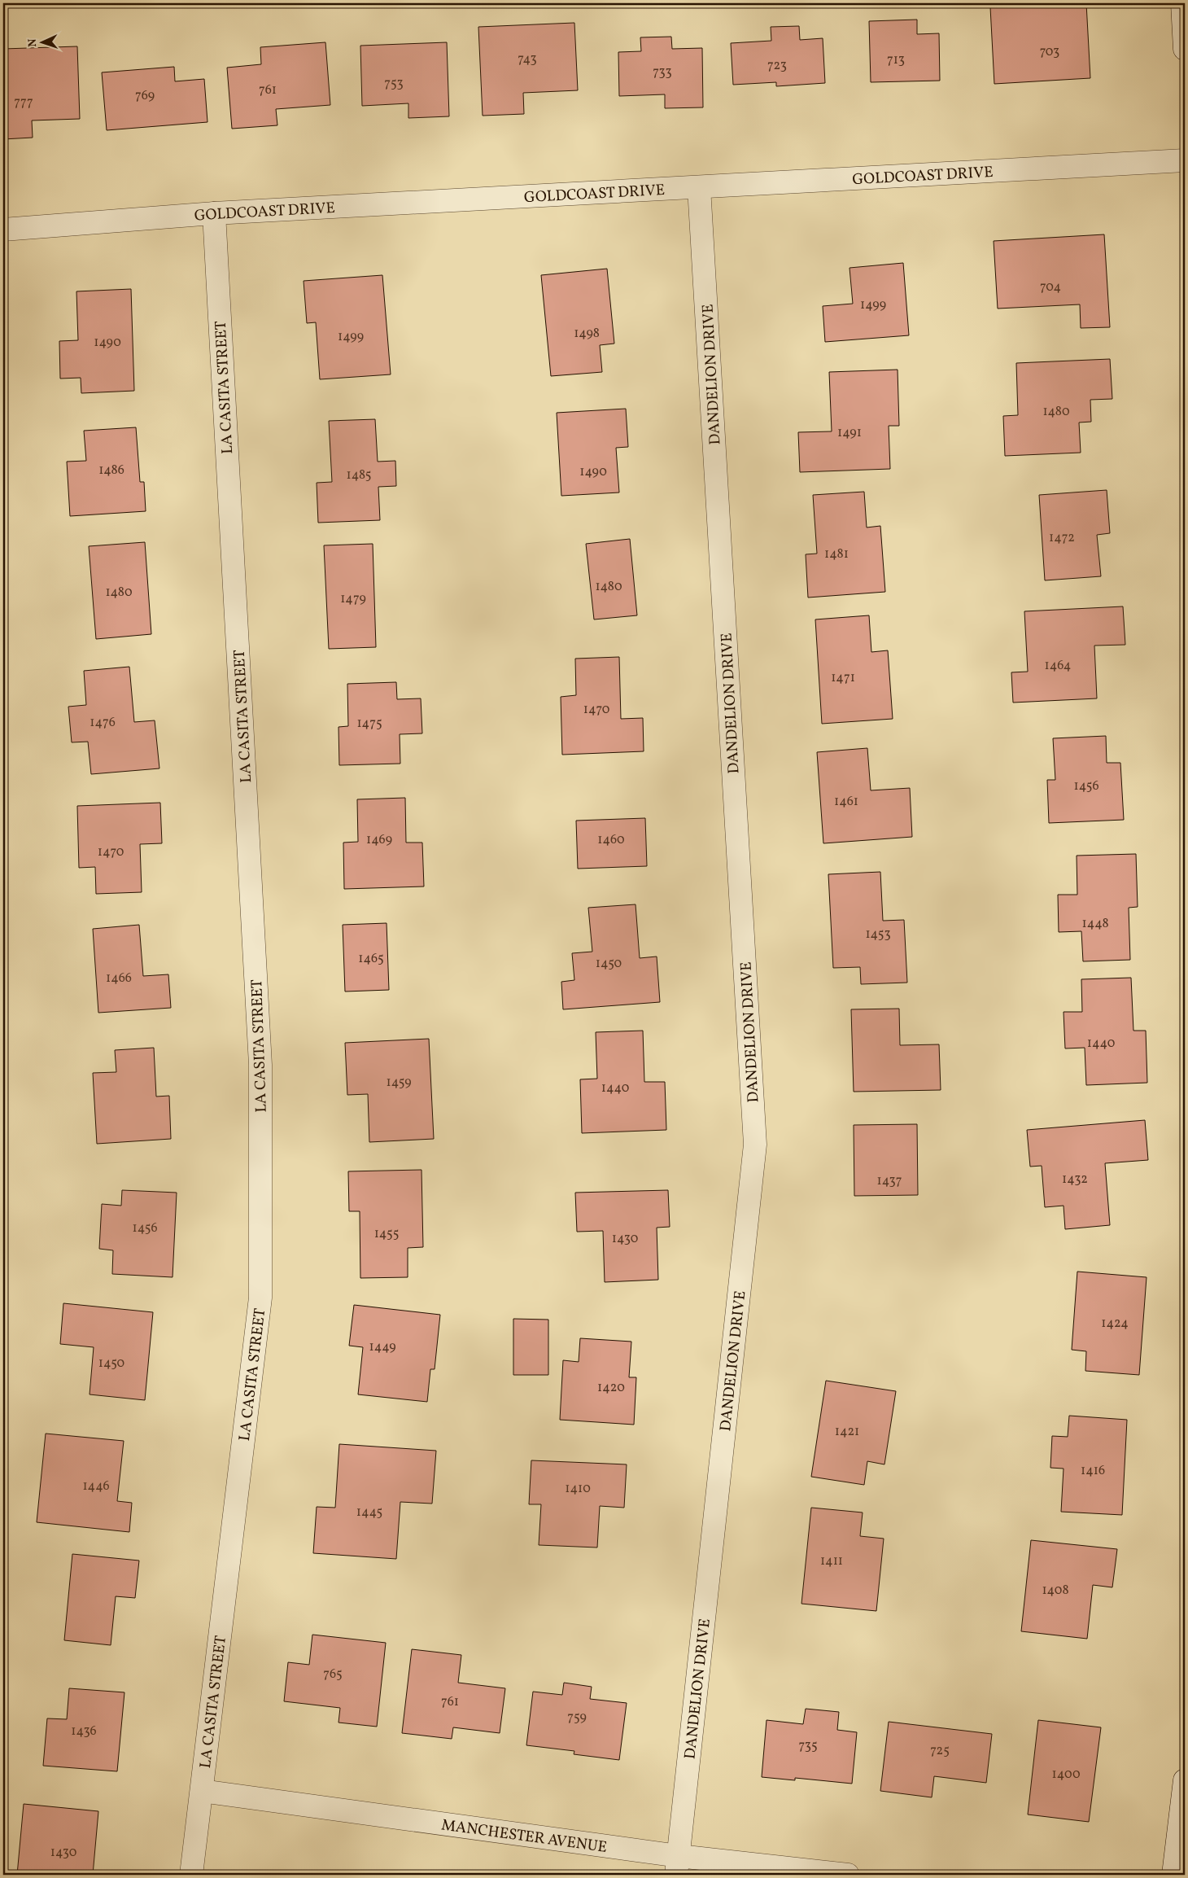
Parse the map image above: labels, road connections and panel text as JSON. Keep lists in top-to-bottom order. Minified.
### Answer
{"streets":{"street":["GOLDCOAST DRIVE","DANDELION DRIVE","LA CASITA STREET","MANCHESTER AVENUE"]},"crossings":[["GOLDCOAST DRIVE","DANDELION DRIVE"],["GOLDCOAST DRIVE","LA CASITA STREET"],["DANDELION DRIVE","MANCHESTER AVENUE"],["LA CASITA STREET","MANCHESTER AVENUE"]],"house_numbers":["703","743","713","723","733","753","761","769","777","704","1499","1498","1499","1490","1480","1491","1486","1490","1485","1472","1481","1480","1480","1479","1464","1471","1470","1476","1475","1456","1461","1469","1460","1470","1448","1453","1465","1450","1466","1440","1459","1440","1432","1437","1456","1455","1430","1424","1449","1450","1420","1421","1416","1446","1410","1445","1411","1408","765","761","759","1436","735","725","1400","1430"],"north":"left"}
